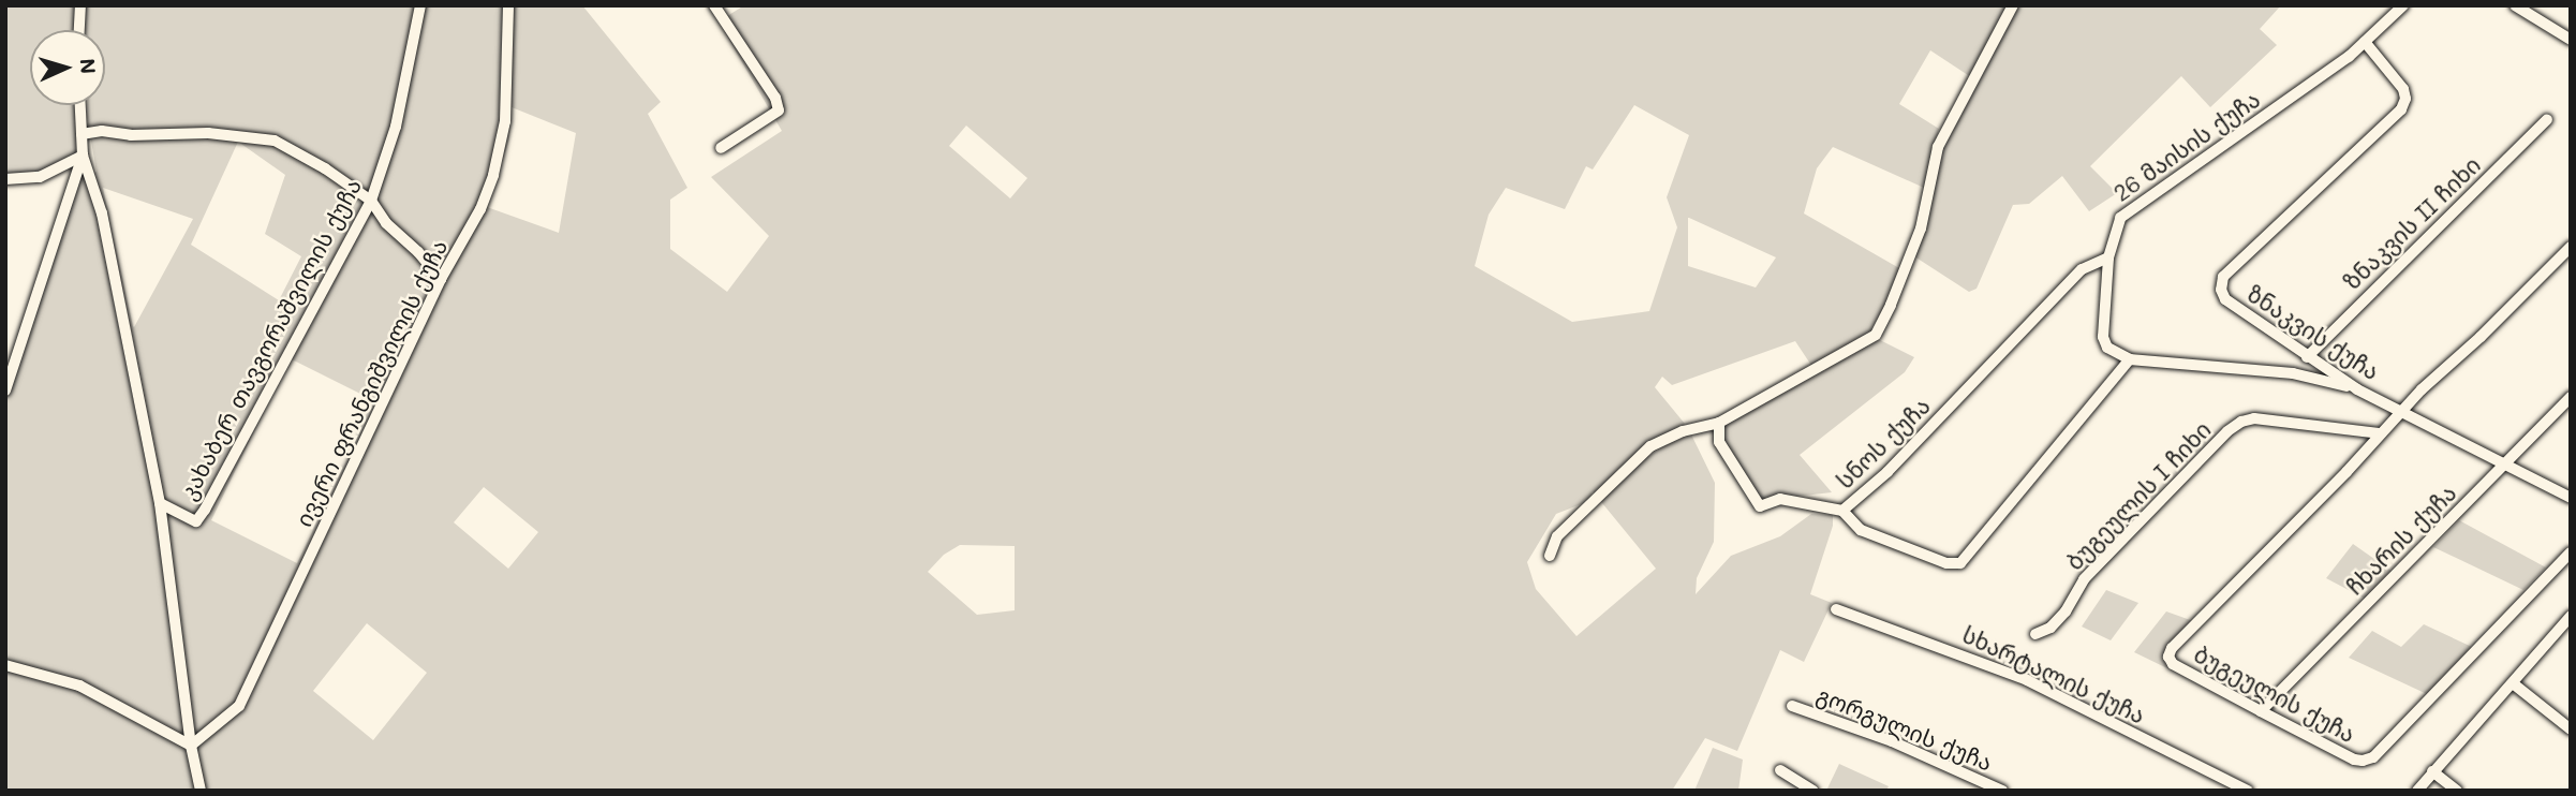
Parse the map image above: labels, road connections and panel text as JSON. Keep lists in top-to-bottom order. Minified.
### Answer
{"streets":{"street":["26 მაისის ქუჩა","ზნაკვის II ჩიხი","ზნაკვის ქუჩა","კახაბერ თავგორაშვილის ქუჩა","ივერი ფრანგიშვილის ქუჩა","სნოს ქუჩა","ბუგეულის I ჩიხი","ჩხარის ქუჩა","სხარტალის ქუჩა","ბუგეულის ქუჩა","გორგულის ქუჩა"]},"crossings":[["26 მაისის ქუჩა","ზნაკვის ქუჩა"],["26 მაისის ქუჩა","სნოს ქუჩა"],["ზნაკვის II ჩიხი","ზნაკვის ქუჩა"],["ზნაკვის ქუჩა","ჩხარის ქუჩა"],["ზნაკვის ქუჩა","ბუგეულის ქუჩა"],["ბუგეულის I ჩიხი","ბუგეულის ქუჩა"],["ჩხარის ქუჩა","ბუგეულის ქუჩა"]],"north":"right"}
